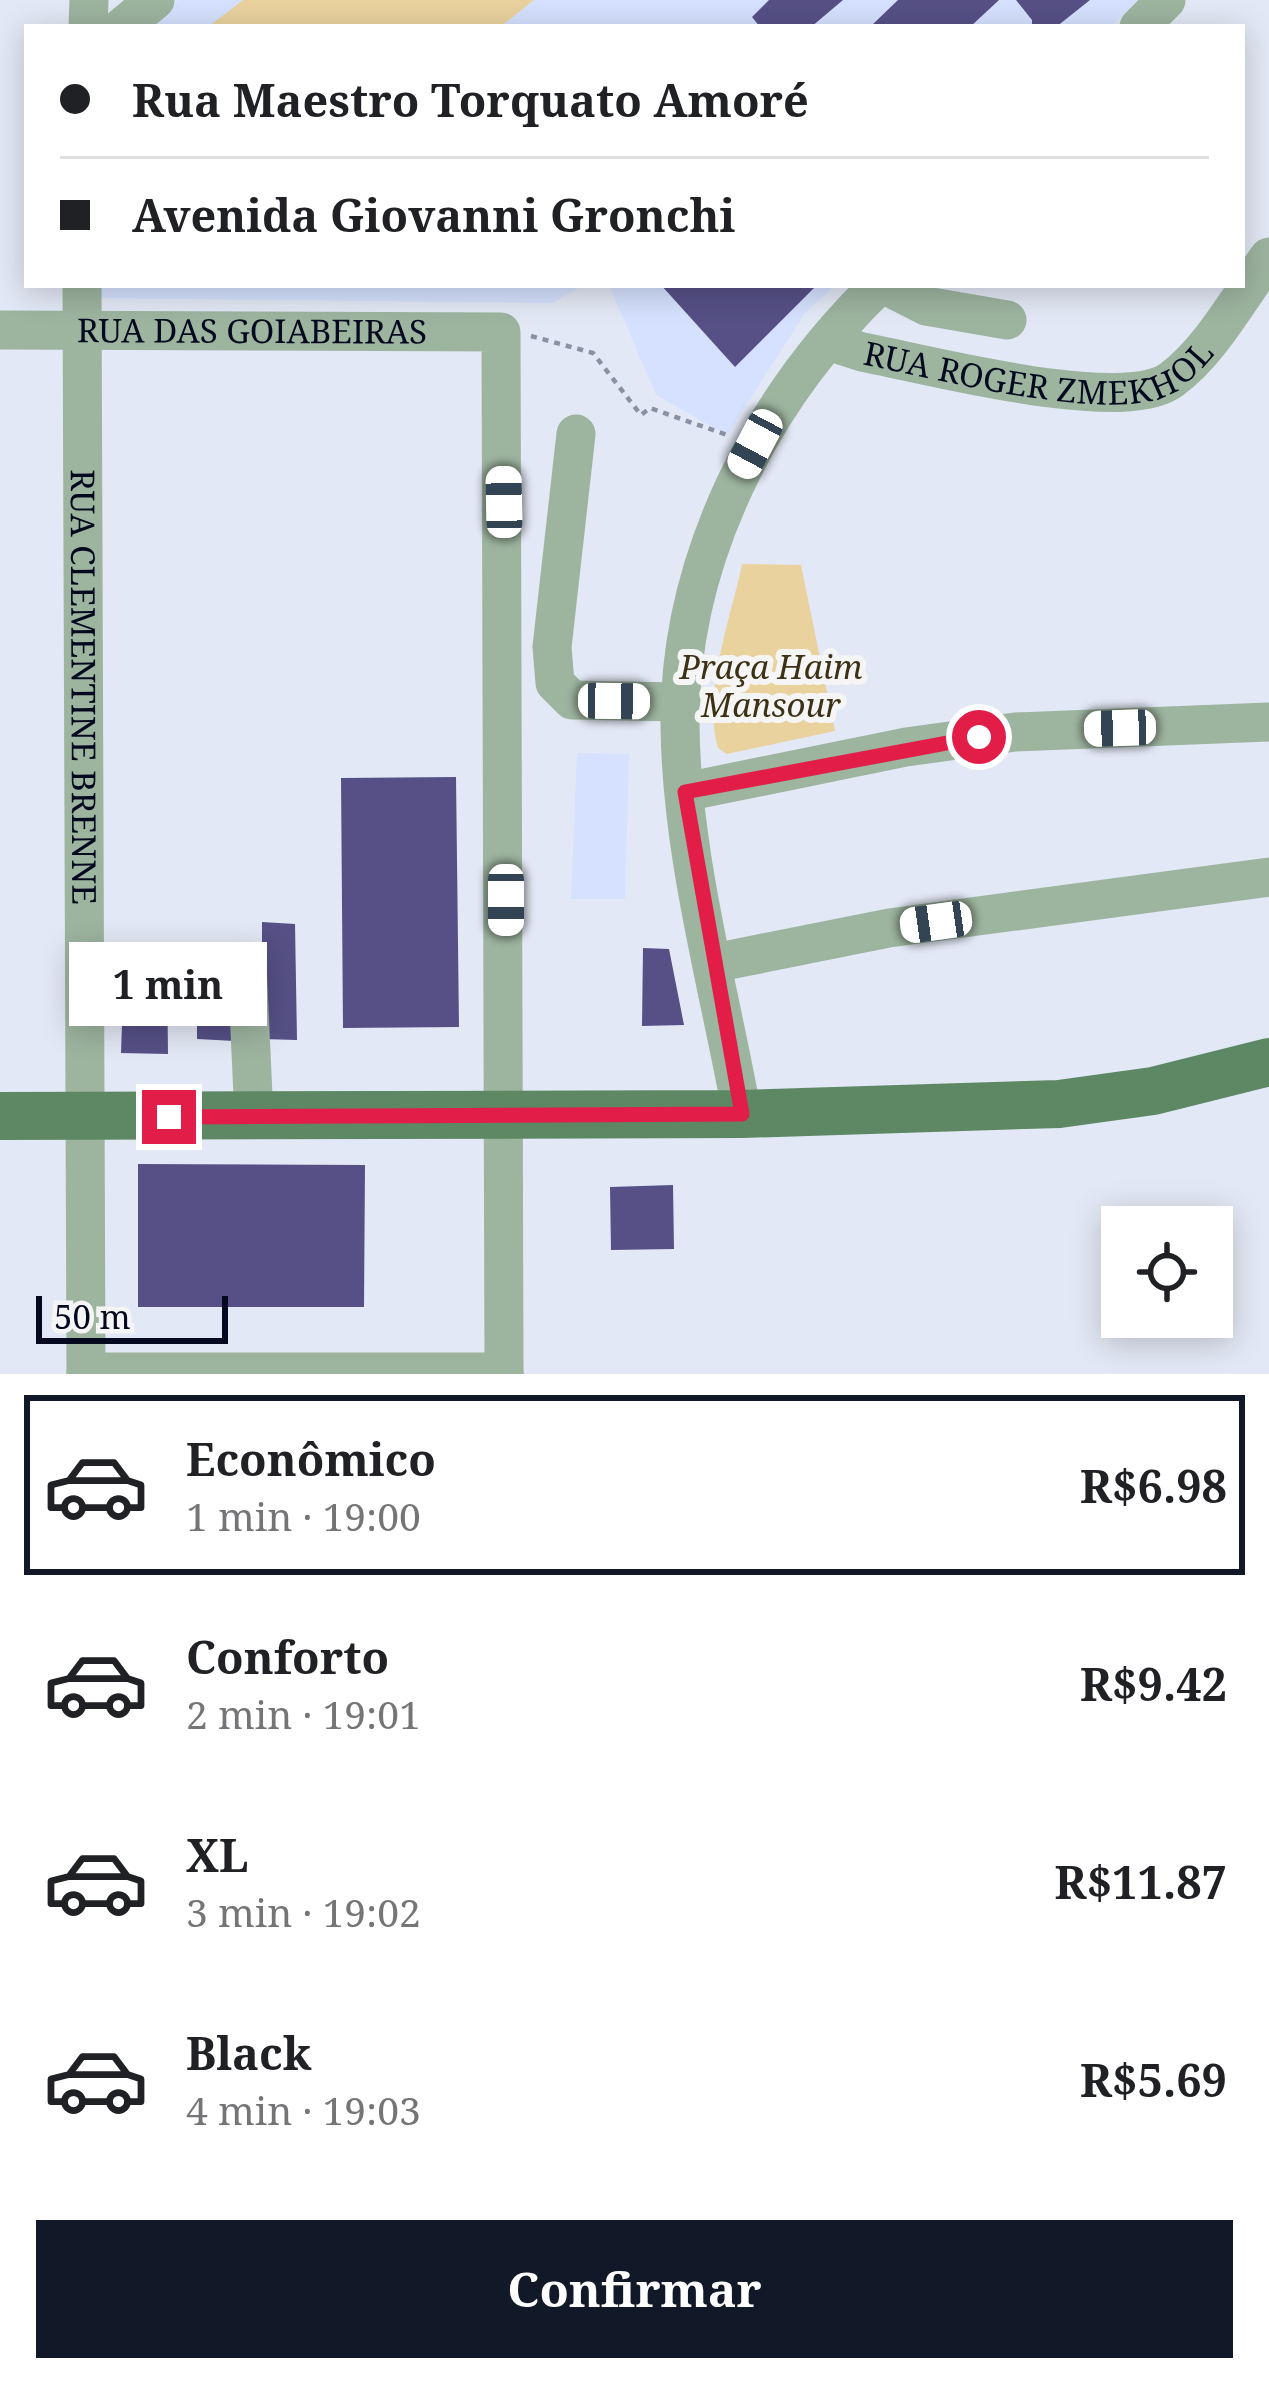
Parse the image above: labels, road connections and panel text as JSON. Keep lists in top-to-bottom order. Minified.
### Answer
{"streets":{"street":["RUA DAS GOIABEIRAS","RUA ROGER ZMEKHOL","RUA CLEMENTINE BRENNE"]},"crossings":[["RUA DAS GOIABEIRAS","RUA CLEMENTINE BRENNE"]],"parks":["Praça Haim Mansour"],"scale_bar":"50 m","page":{"banner":["Rua Maestro Torquato Amoré","Avenida Giovanni Gronchi"],"bubble":"1 min","scale":"50 m","list":[{"name":"Econômico","note":"1 min · 19:00","value":"R$6.98"},{"name":"Conforto","note":"2 min · 19:01","value":"R$9.42"},{"name":"XL","note":"3 min · 19:02","value":"R$11.87"},{"name":"Black","note":"4 min · 19:03","value":"R$5.69"}],"buttons":"Confirmar"}}
